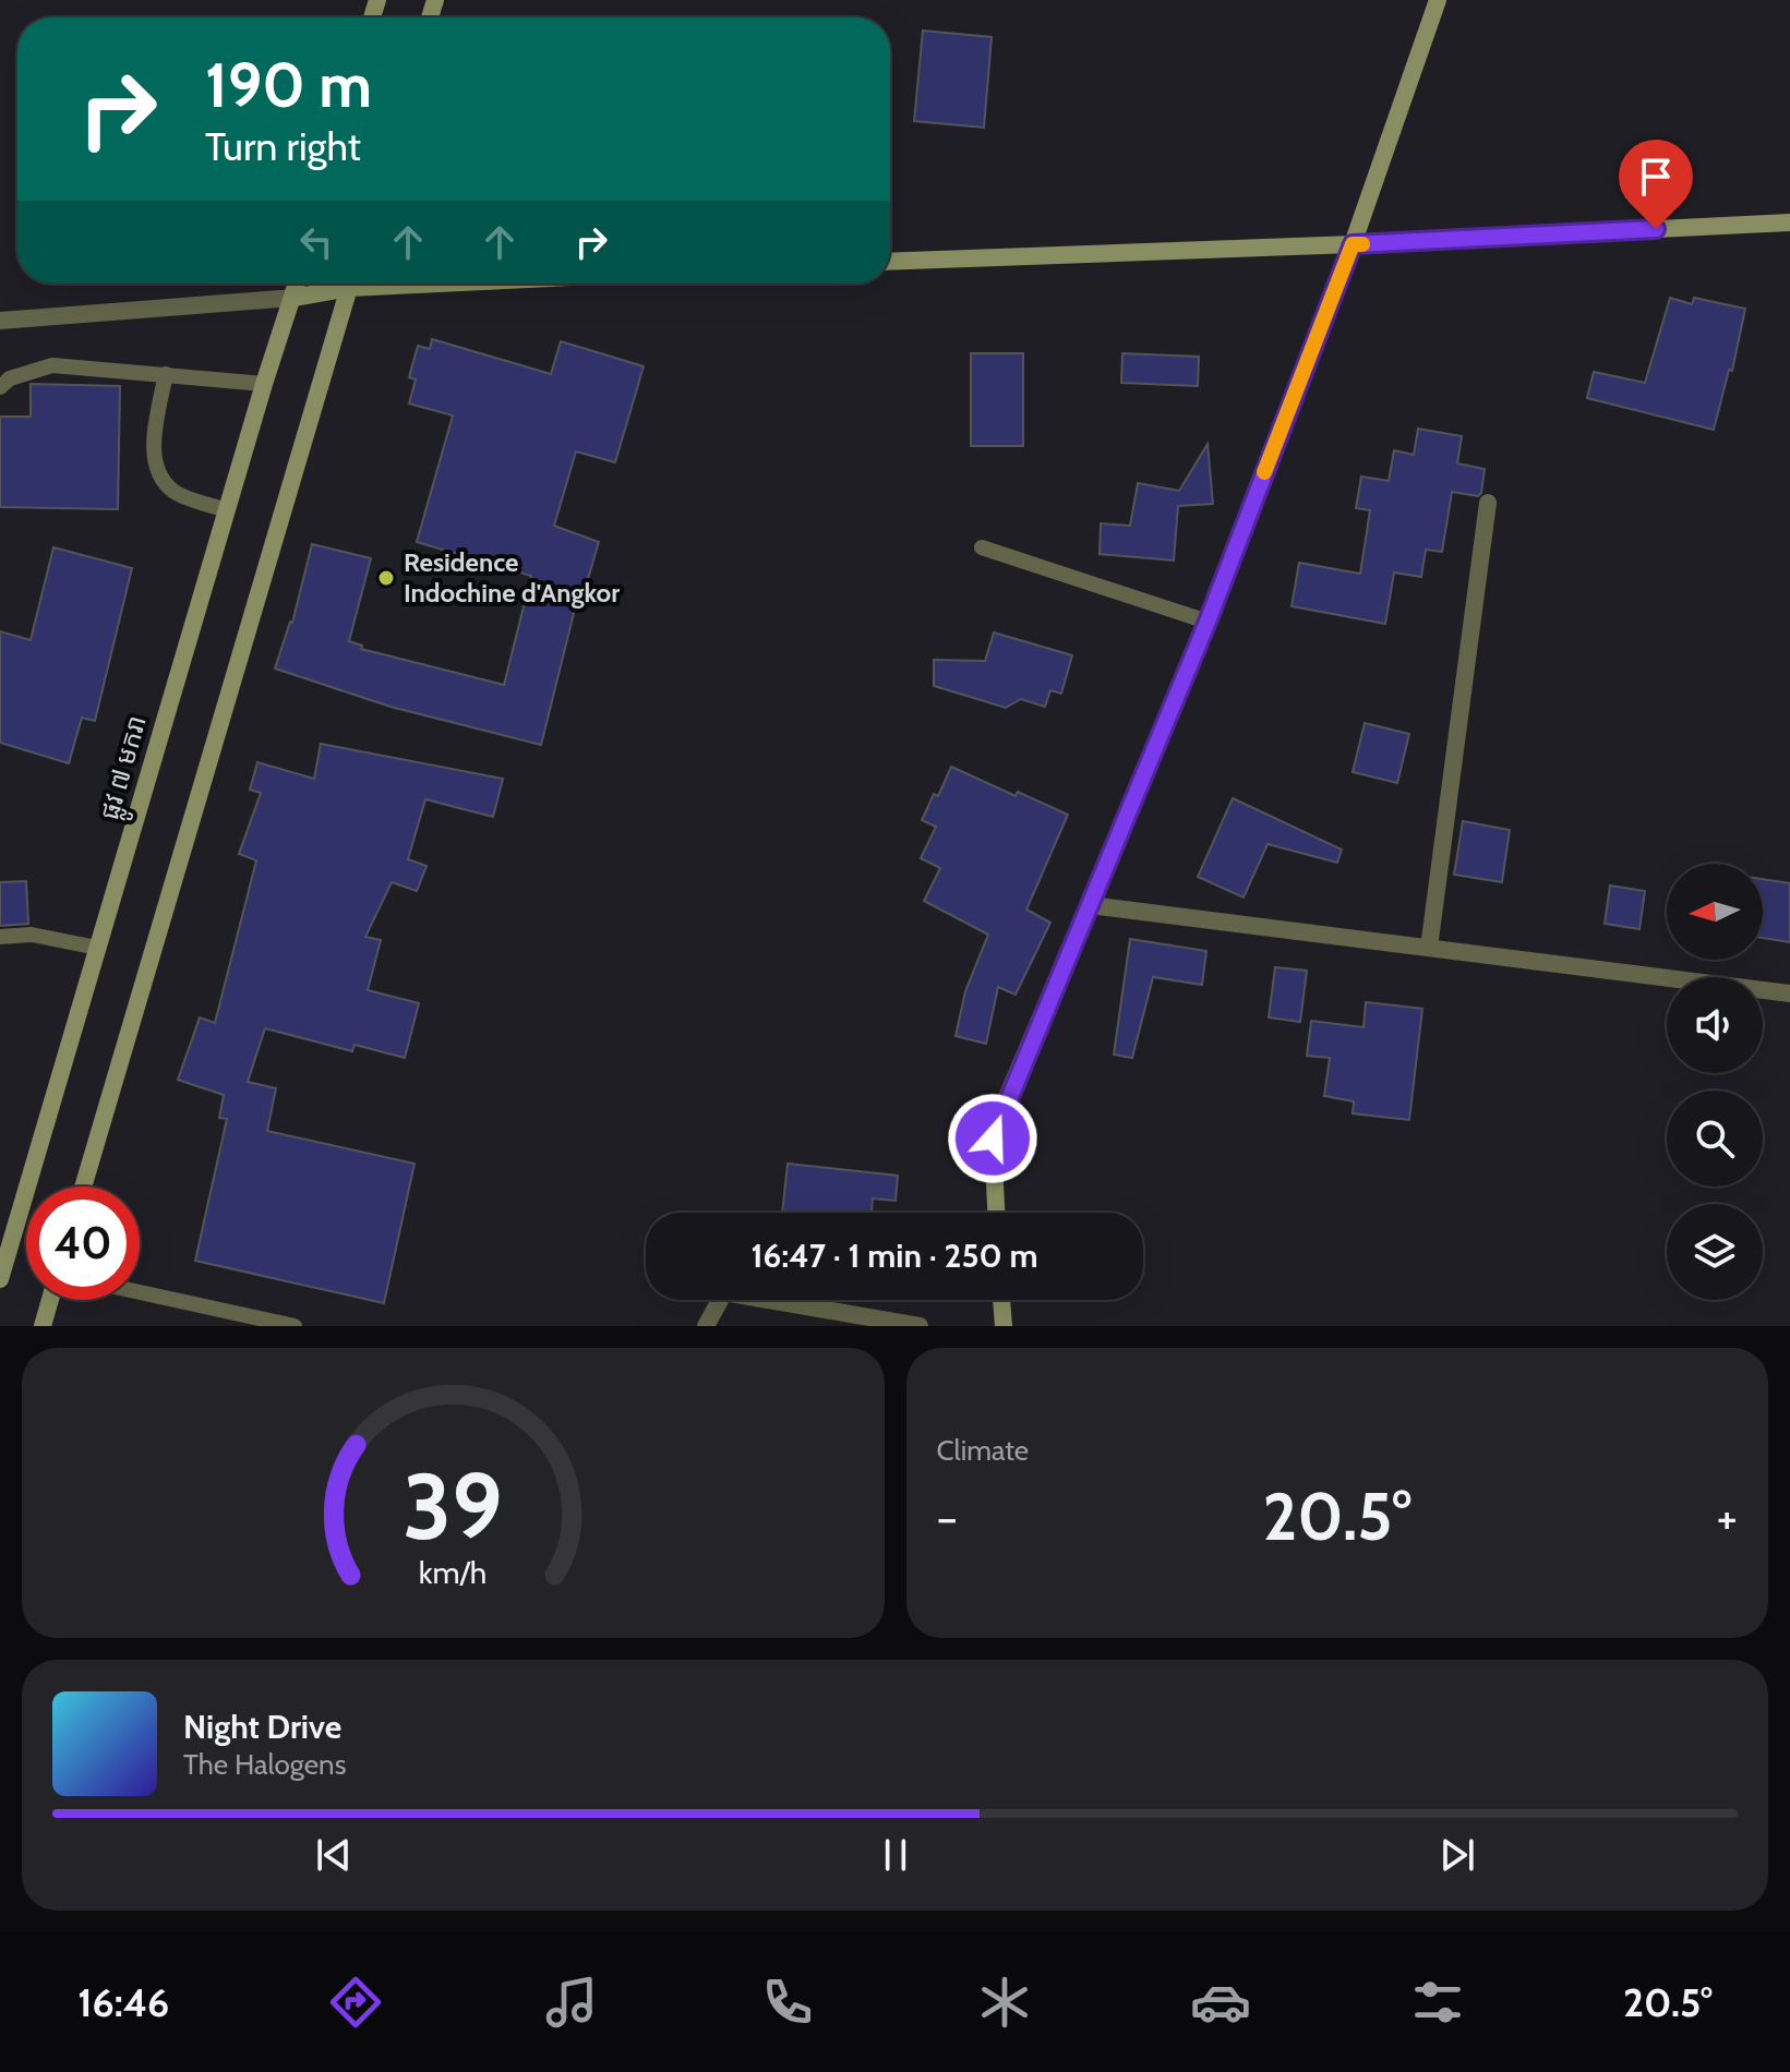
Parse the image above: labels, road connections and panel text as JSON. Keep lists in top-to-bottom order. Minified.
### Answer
{"streets":{"street":["ផ្លូវ ៧ មករា"]},"places":["Residence Indochine d'Angkor"],"north":"left","page":{"turn":["190 m","Turn right"],"limit":"40","trip":"16:47 · 1 min · 250 m","tile":"Climate","heat":["−","20.5°","+"],"song":["Night Drive","The Halogens"],"tabs":["16:46","20.5°"],"gauge":["39","km/h"]}}
